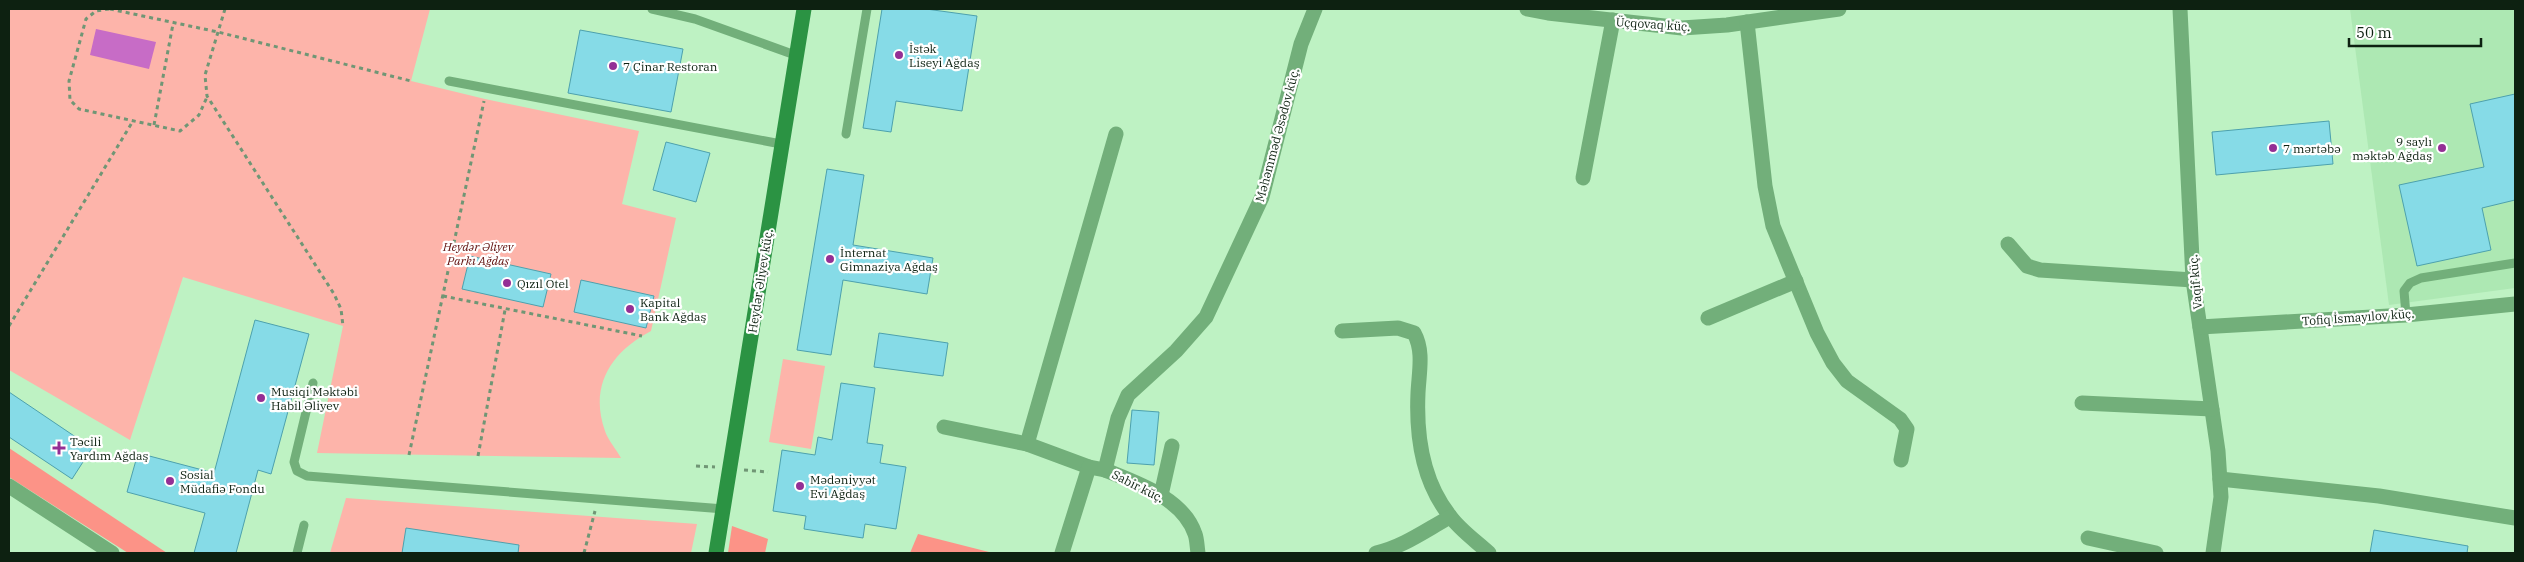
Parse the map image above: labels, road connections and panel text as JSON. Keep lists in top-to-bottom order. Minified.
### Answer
{"streets":{"main road":["Heydər Əliyev küç."],"street":["Üçqovaq küç.","Məhəmməd Əsədov küç.","Vaqif küç.","Tofiq İsmayılov küç.","Sabir küç."]},"crossings":[["Məhəmməd Əsədov küç.","Sabir küç."],["Vaqif küç.","Tofiq İsmayılov küç."]],"parks":["Heydər Əliyev Parkı Ağdaş"],"places":{"other":["İstək Liseyi Ağdaş","7 Çinar Restoran","7 mərtəbə","9 saylı məktəb Ağdaş","İnternat Gimnaziya Ağdaş","Qızıl Otel","Kapital Bank Ağdaş","Musiqi Məktəbi Habil Əliyev","Sosial Müdafiə Fondu","Mədəniyyət Evi Ağdaş"],"health":["Təcili Yardım Ağdaş"]},"scale_bar":"50 m"}
